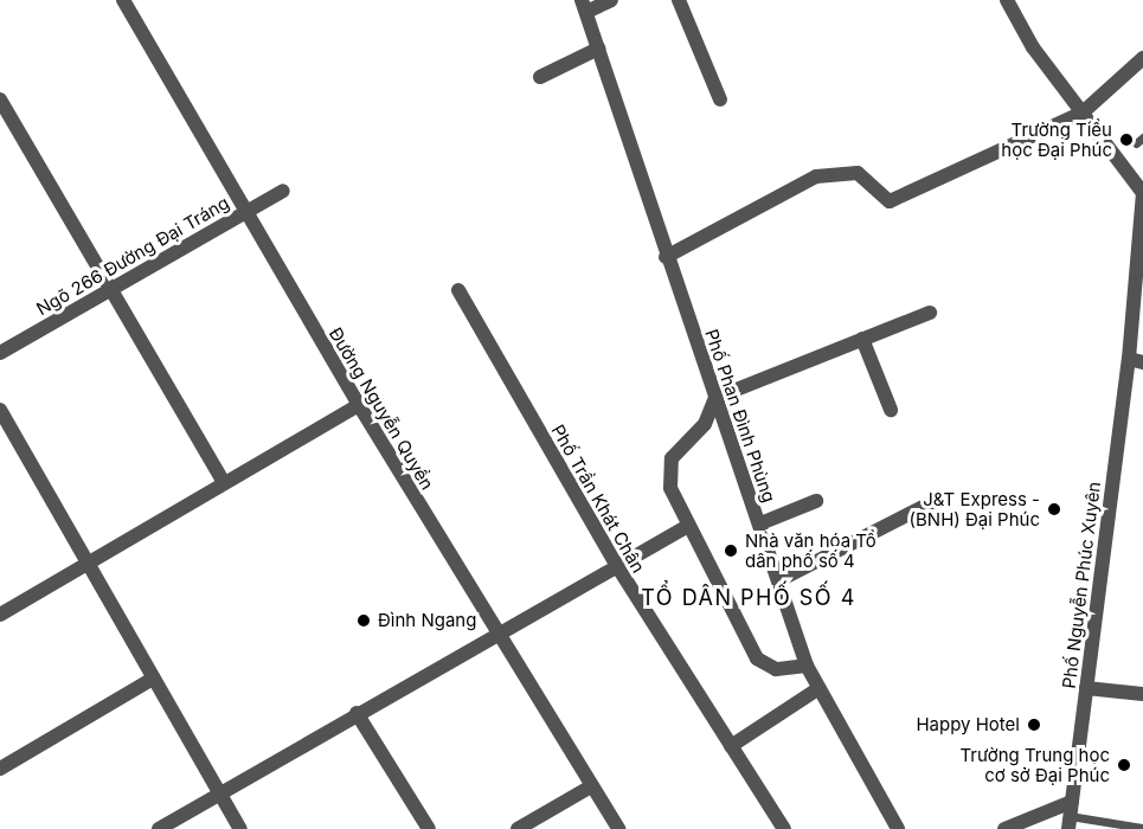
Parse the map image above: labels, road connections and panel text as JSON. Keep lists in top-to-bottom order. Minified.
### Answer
{"streets":{"street":["Ngõ 266 Đường Đại Tráng","Đường Nguyễn Quyền","Phố Phan Đình Phùng","Phố Trần Khát Chân","Phố Nguyễn Phúc Xuyên"]},"crossings":[["Ngõ 266 Đường Đại Tráng","Đường Nguyễn Quyền"]],"districts":["TỔ DÂN PHỐ SỐ 4"],"places":["Trường Tiểu học Đại Phúc","J&T Express - (BNH) Đại Phúc","Nhà văn hóa Tổ dân phố số 4","Đình Ngang","Happy Hotel","Trường Trung học cơ sở Đại Phúc"]}
